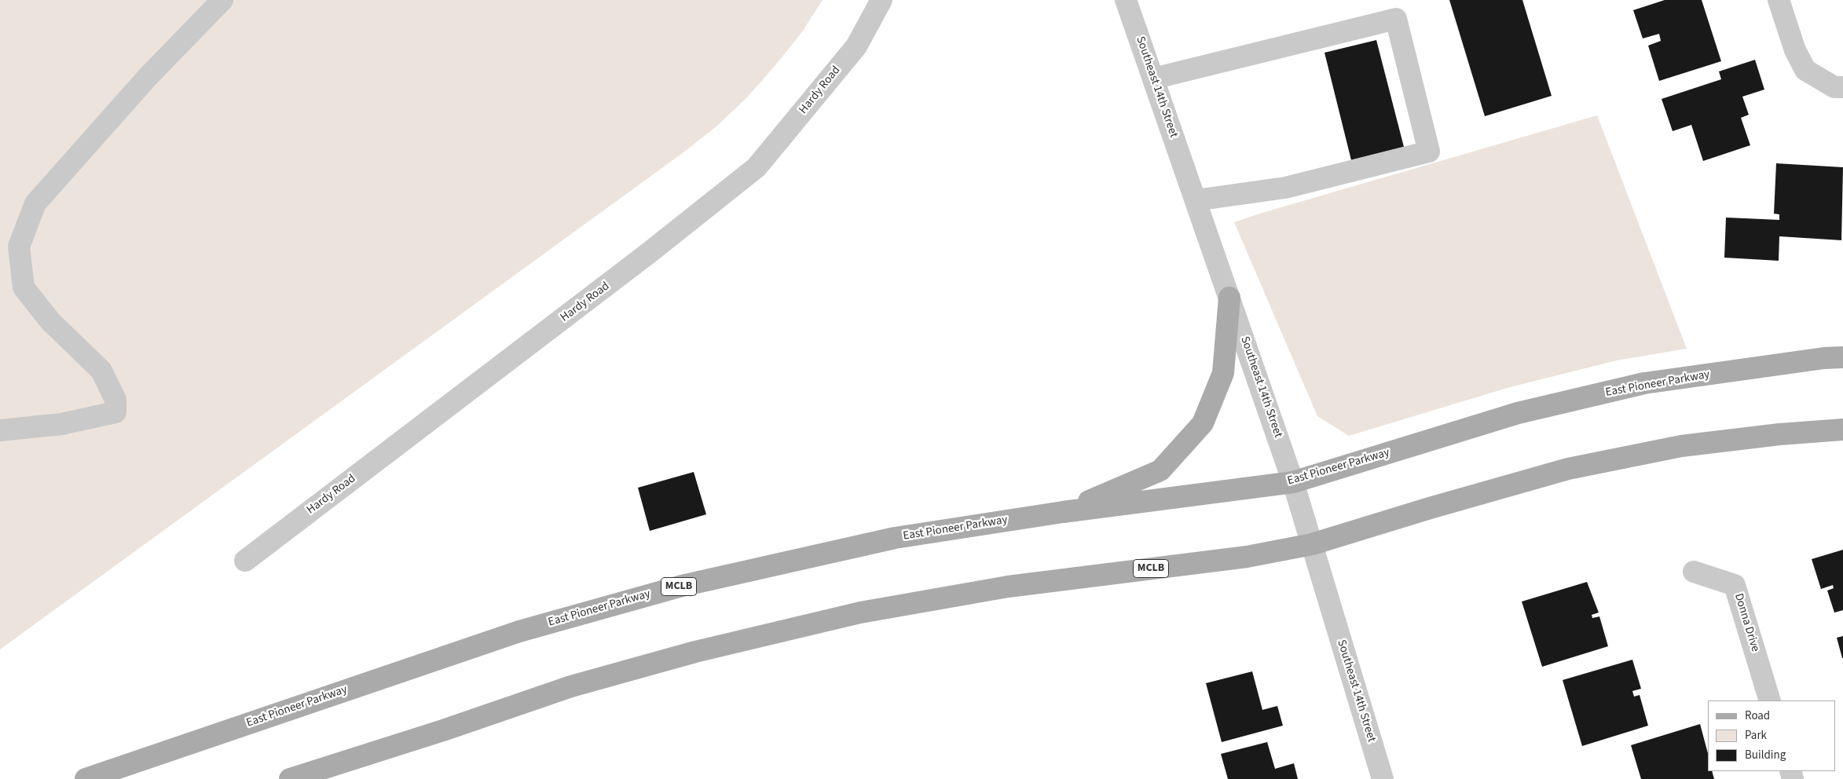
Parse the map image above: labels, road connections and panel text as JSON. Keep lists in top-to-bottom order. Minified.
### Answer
{"streets":{"main road":["East Pioneer Parkway","MCLB"],"street":["Southeast 14th Street","Hardy Road","Donna Drive"]},"crossings":[["Southeast 14th Street","East Pioneer Parkway"],["Southeast 14th Street","MCLB"]],"legend":["Road","Park","Building"]}
